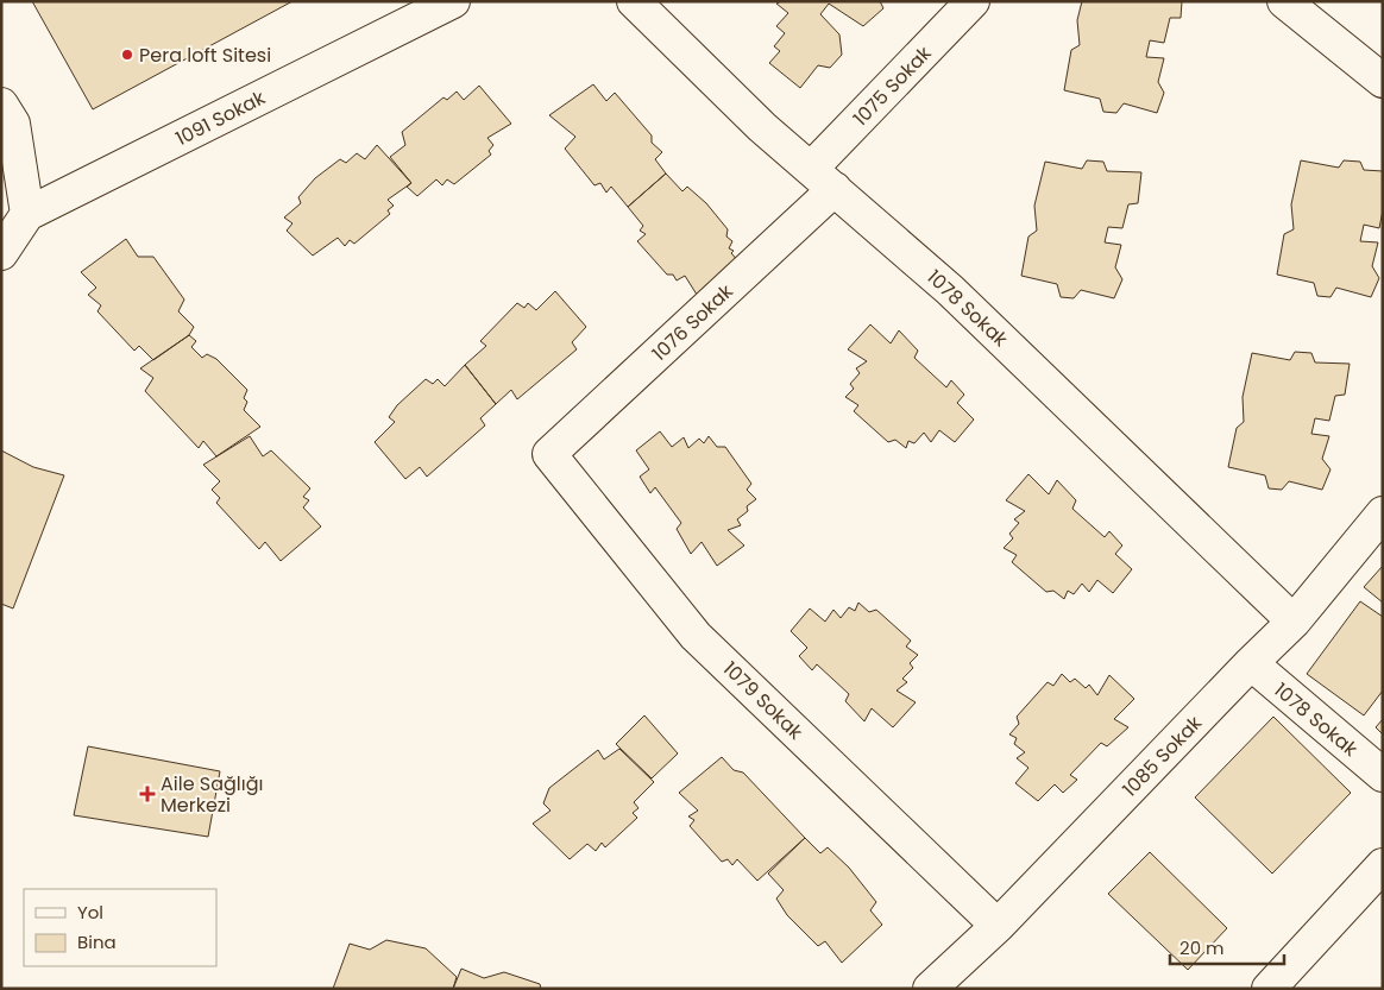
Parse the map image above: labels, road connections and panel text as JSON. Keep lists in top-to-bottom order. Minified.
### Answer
{"streets":{"street":["1075 Sokak","1091 Sokak","1078 Sokak","1076 Sokak","1079 Sokak","1085 Sokak"]},"crossings":[["1075 Sokak","1078 Sokak"],["1075 Sokak","1076 Sokak"],["1078 Sokak","1076 Sokak"],["1078 Sokak","1085 Sokak"],["1076 Sokak","1079 Sokak"],["1079 Sokak","1085 Sokak"]],"places":{"other":["Pera loft Sitesi"],"health":["Aile Sağlığı Merkezi"]},"legend":["Yol","Bina"],"scale_bar":"20 m"}
